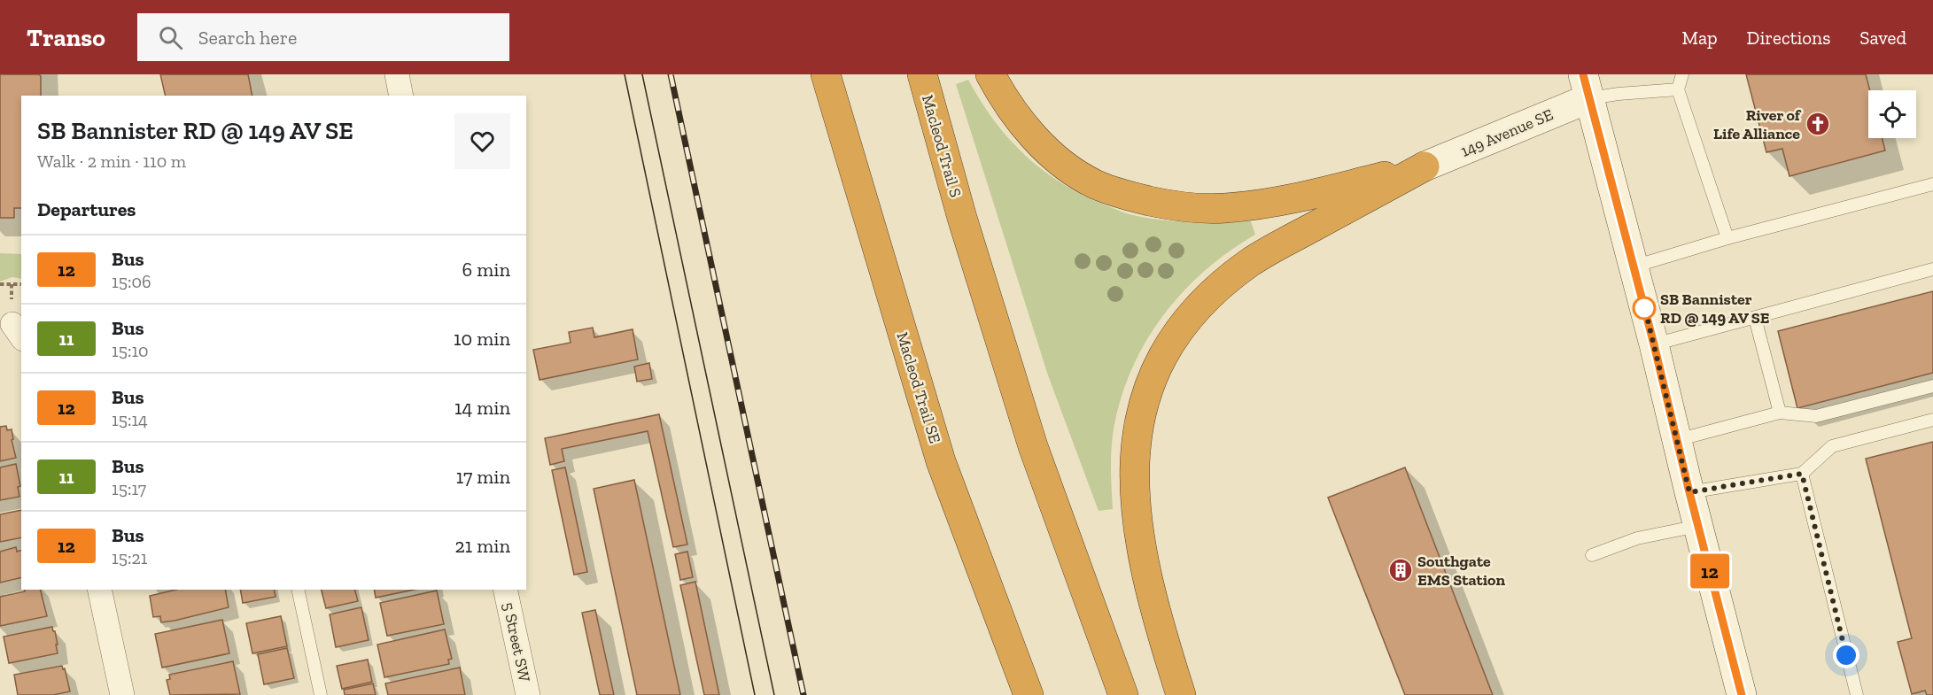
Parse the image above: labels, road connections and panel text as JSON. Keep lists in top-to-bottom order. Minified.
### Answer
{"streets":{"highway":["Macleod Trail S","Macleod Trail SE"],"street":["149 Avenue SE","5 Street SW"]},"places":{"church":["River of Life Alliance"],"other":["SB Bannister RD @ 149 AV SE"],"building":["Southgate EMS Station"]},"lines":["bus line 12"],"page":{"header":"Transo","search":"Search here","nav":["Map","Directions","Saved"],"on_map":"12","heading":[["SB Bannister RD @ 149 AV SE","Walk · 2 min · 110 m"],"Departures"],"list":[{"mark":"12","name":"Bus","note":"15:06","value":"6 min"},{"mark":"11","name":"Bus","note":"15:10","value":"10 min"},{"mark":"12","name":"Bus","note":"15:14","value":"14 min"},{"mark":"11","name":"Bus","note":"15:17","value":"17 min"},{"mark":"12","name":"Bus","note":"15:21","value":"21 min"}]}}
